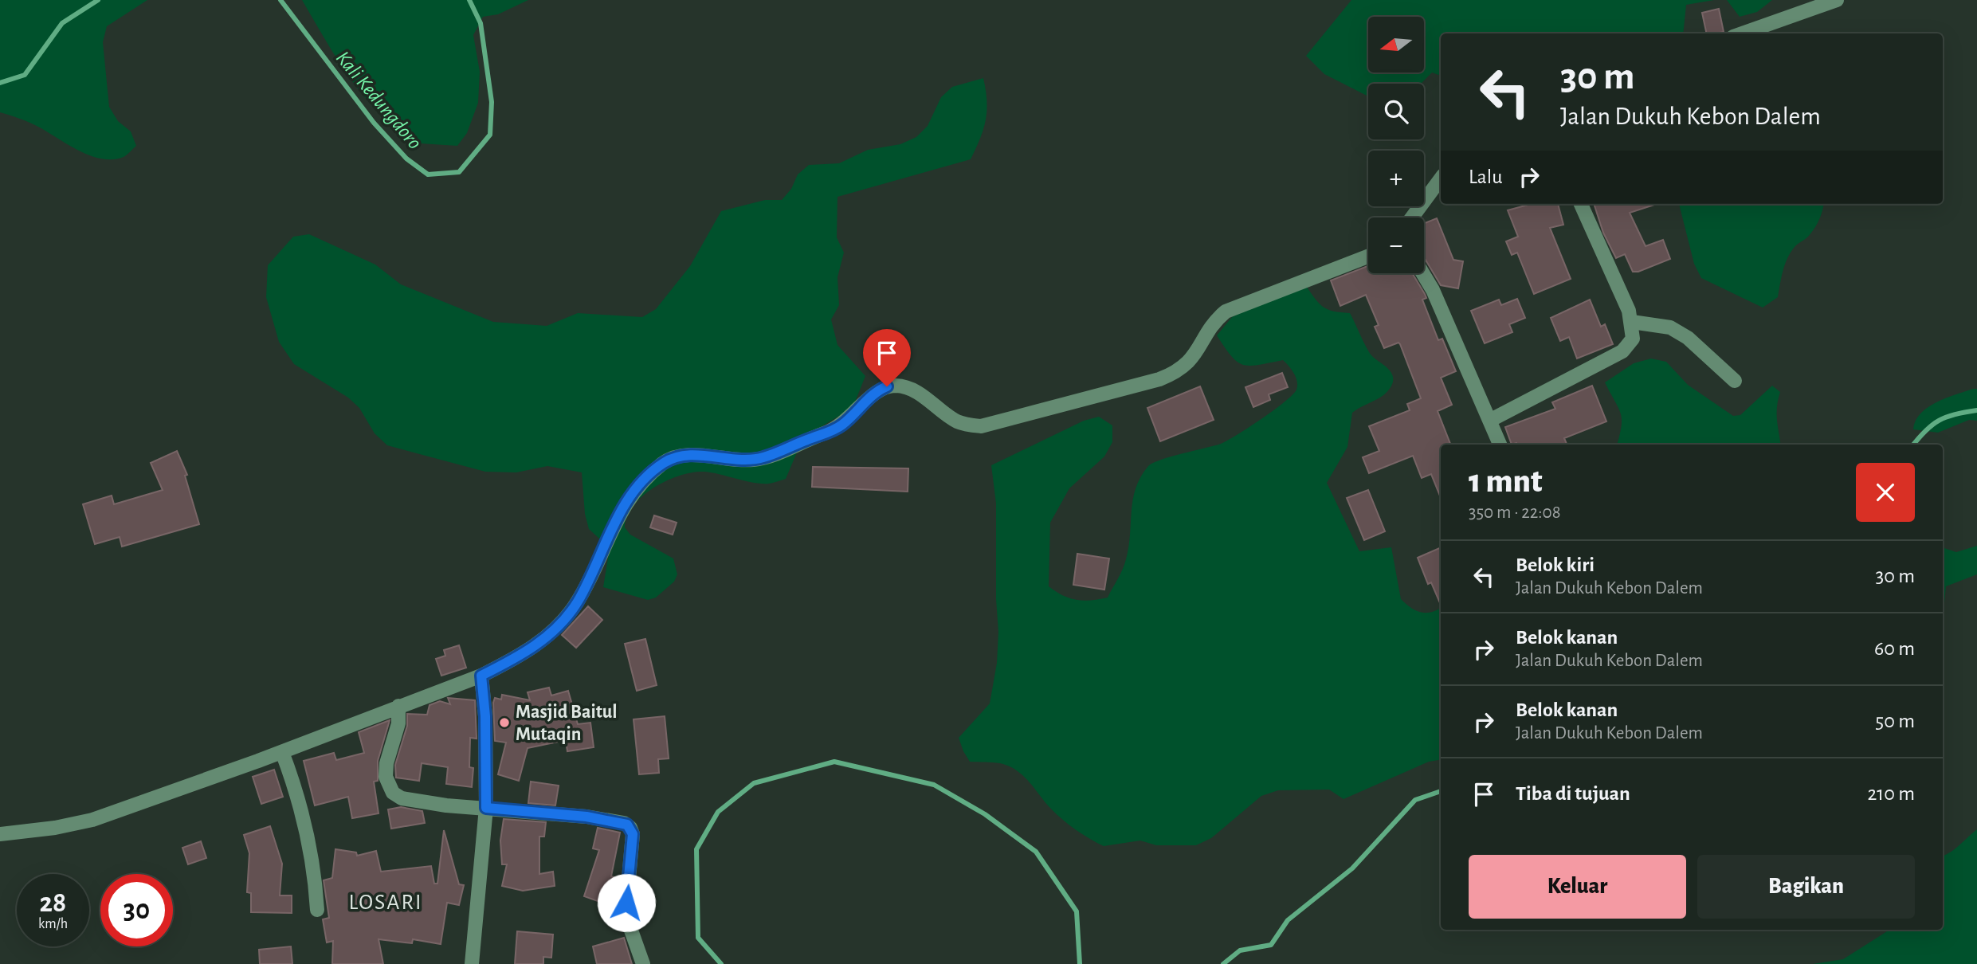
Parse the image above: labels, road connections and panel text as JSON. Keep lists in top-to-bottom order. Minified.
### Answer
{"districts":["LOSARI"],"water":["Kali Kedungdoro"],"places":["Masjid Baitul Mutaqin"],"north":"left","page":{"map_buttons":["+","−"],"turn":["30 m","Jalan Dukuh Kebon Dalem"],"then":"Lalu","heading":["1 mnt","350 m · 22:08"],"list":[{"name":"Belok kiri","note":"Jalan Dukuh Kebon Dalem","value":"30 m"},{"name":"Belok kanan","note":"Jalan Dukuh Kebon Dalem","value":"60 m"},{"name":"Belok kanan","note":"Jalan Dukuh Kebon Dalem","value":"50 m"},{"name":"Tiba di tujuan","value":"210 m"}],"buttons":["Keluar","Bagikan"],"speed":"28 km/h","limit":"30"}}
